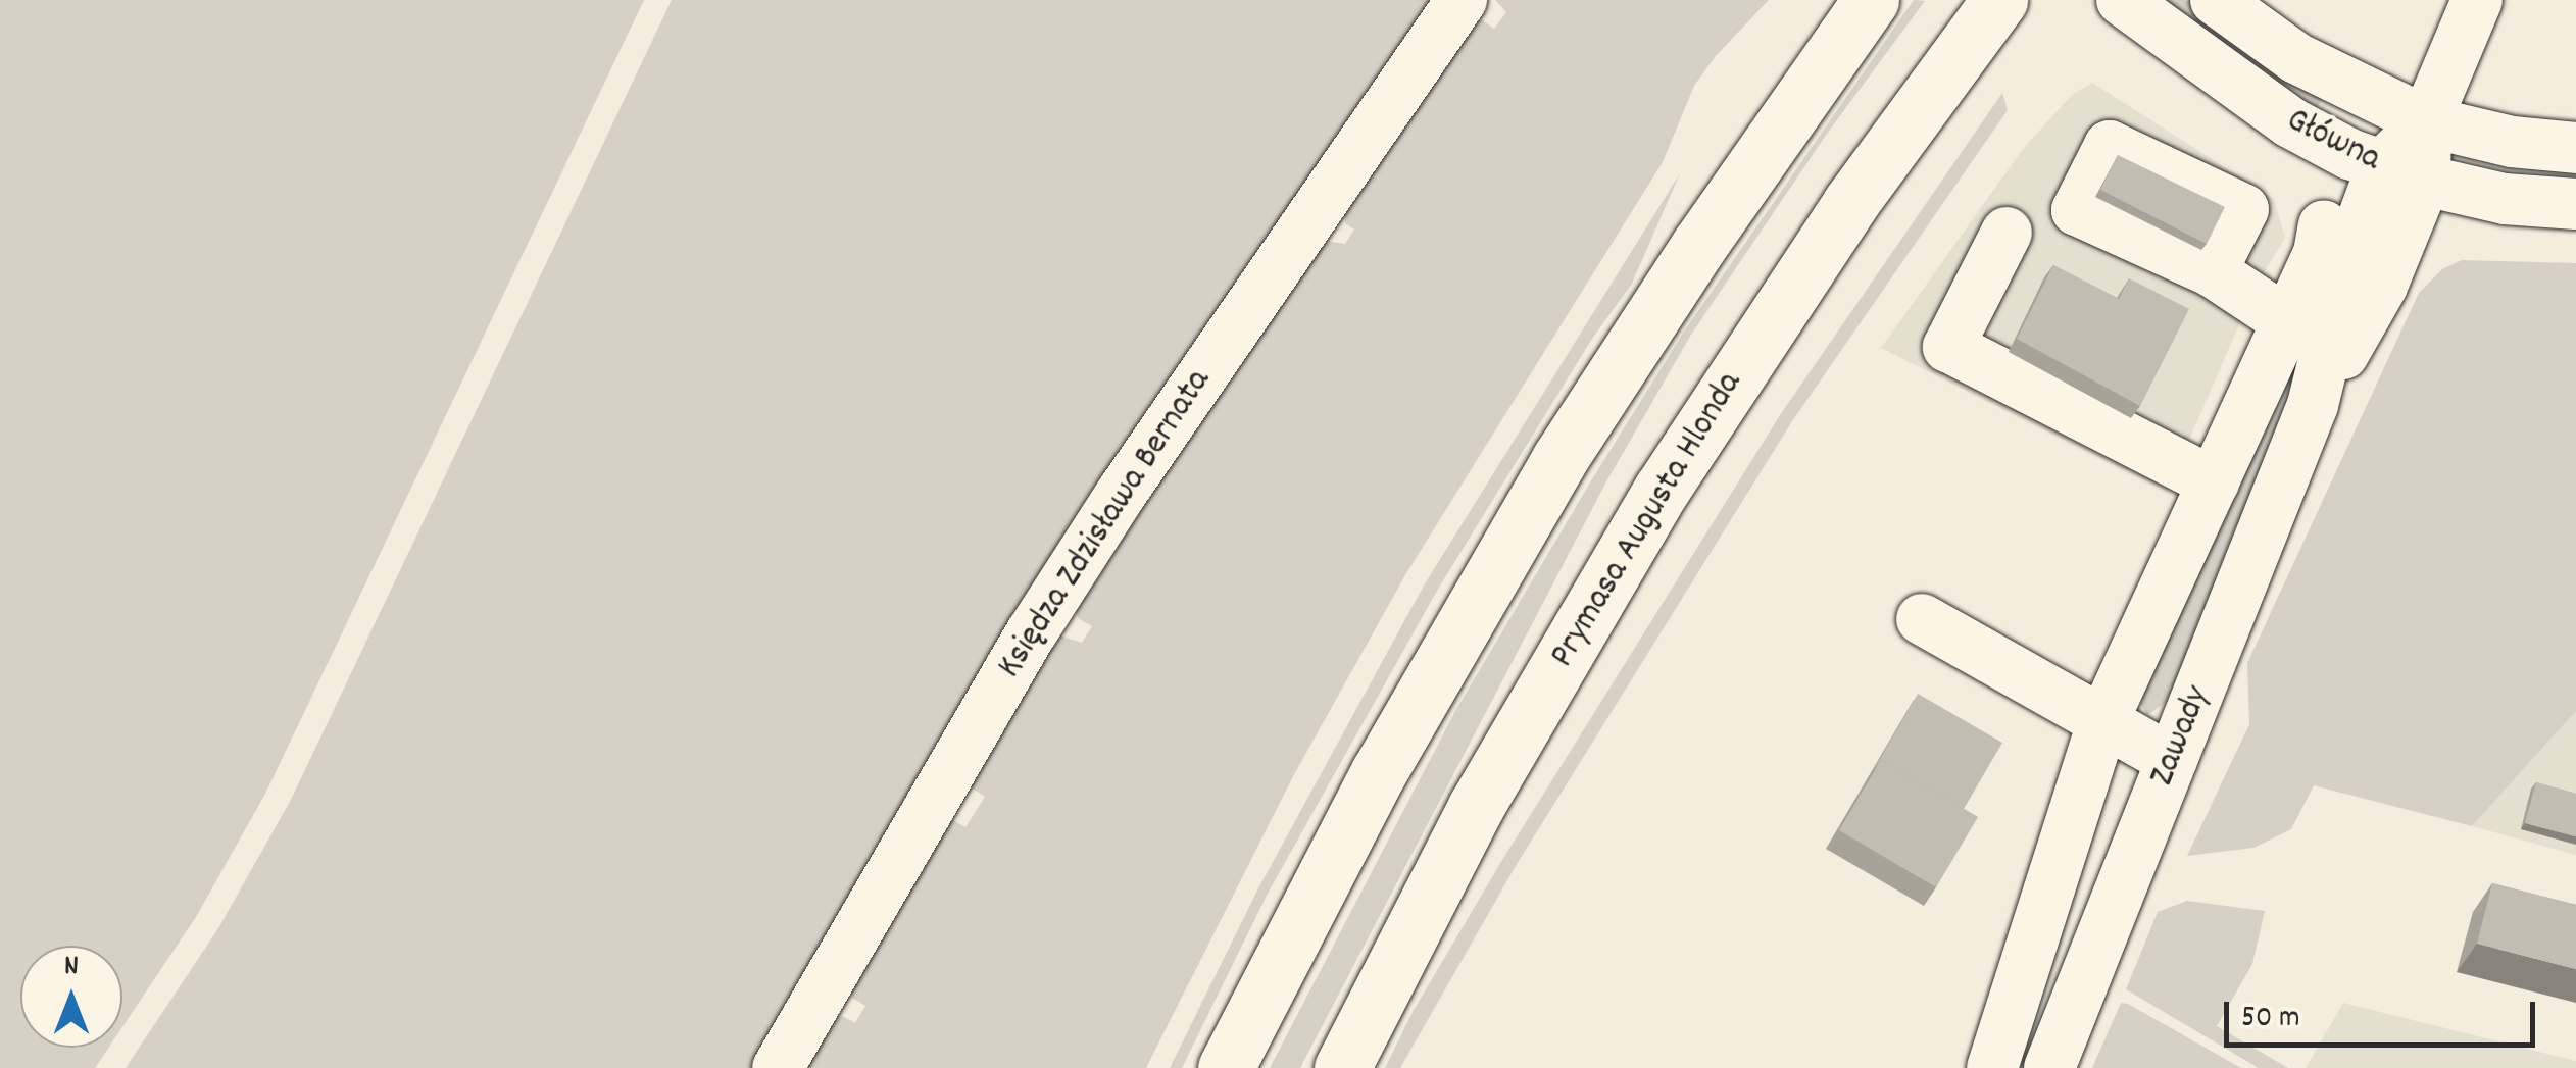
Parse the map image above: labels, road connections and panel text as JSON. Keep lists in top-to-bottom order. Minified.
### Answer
{"streets":{"main road":["Prymasa Augusta Hlonda"],"street":["Główna","Księdza Zdzisława Bernata","Zawady"]},"crossings":[["Główna","Zawady"]],"scale_bar":"50 m","north":"top"}
